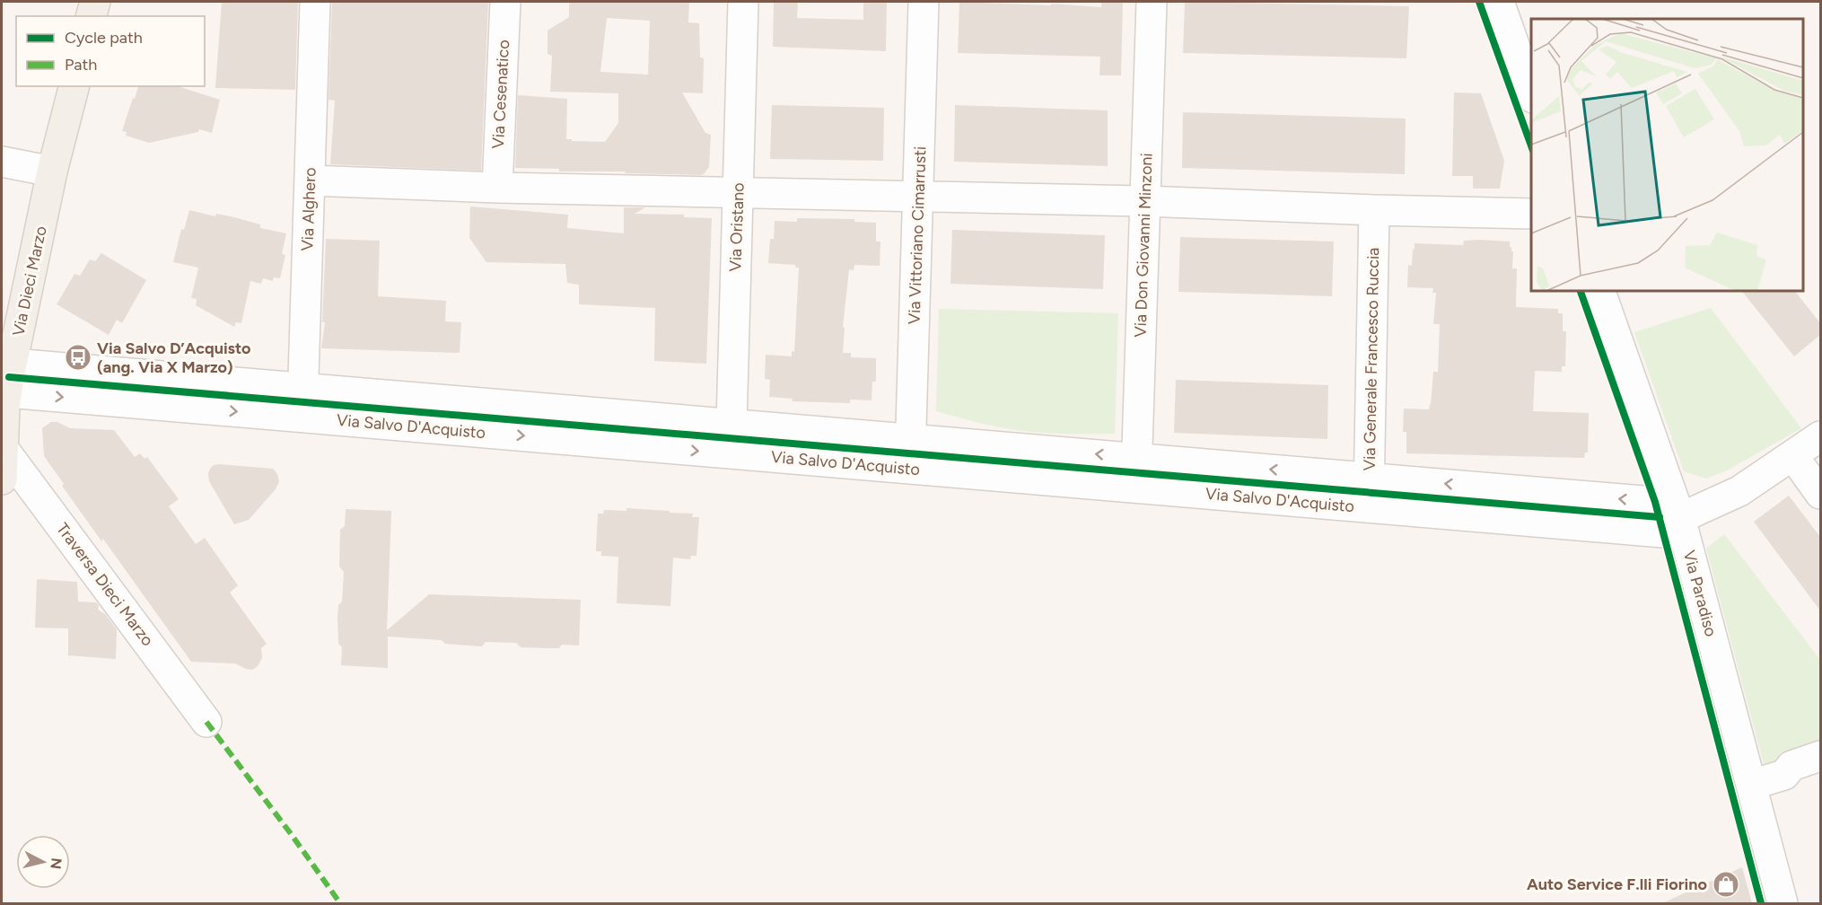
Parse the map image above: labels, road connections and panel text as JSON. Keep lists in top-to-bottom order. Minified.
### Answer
{"streets":{"main road":["Via Dieci Marzo"],"street":["Via Cesenatico","Via Alghero","Via Oristano","Via Vittoriano Cimarrusti","Via Don Giovanni Minzoni","Via Generale Francesco Ruccia","Via Salvo D'Acquisto","Traversa Dieci Marzo","Via Paradiso"]},"crossings":[["Via Alghero","Via Salvo D'Acquisto"],["Via Oristano","Via Salvo D'Acquisto"],["Via Vittoriano Cimarrusti","Via Salvo D'Acquisto"],["Via Don Giovanni Minzoni","Via Salvo D'Acquisto"],["Via Dieci Marzo","Via Salvo D'Acquisto"],["Via Dieci Marzo","Traversa Dieci Marzo"],["Via Generale Francesco Ruccia","Via Salvo D'Acquisto"],["Via Salvo D'Acquisto","Via Paradiso"]],"places":{"bus stop":["Via Salvo D’Acquisto (ang. Via X Marzo)"],"shop":["Auto Service F.lli Fiorino"]},"legend":["Cycle path","Path"],"north":"right"}
